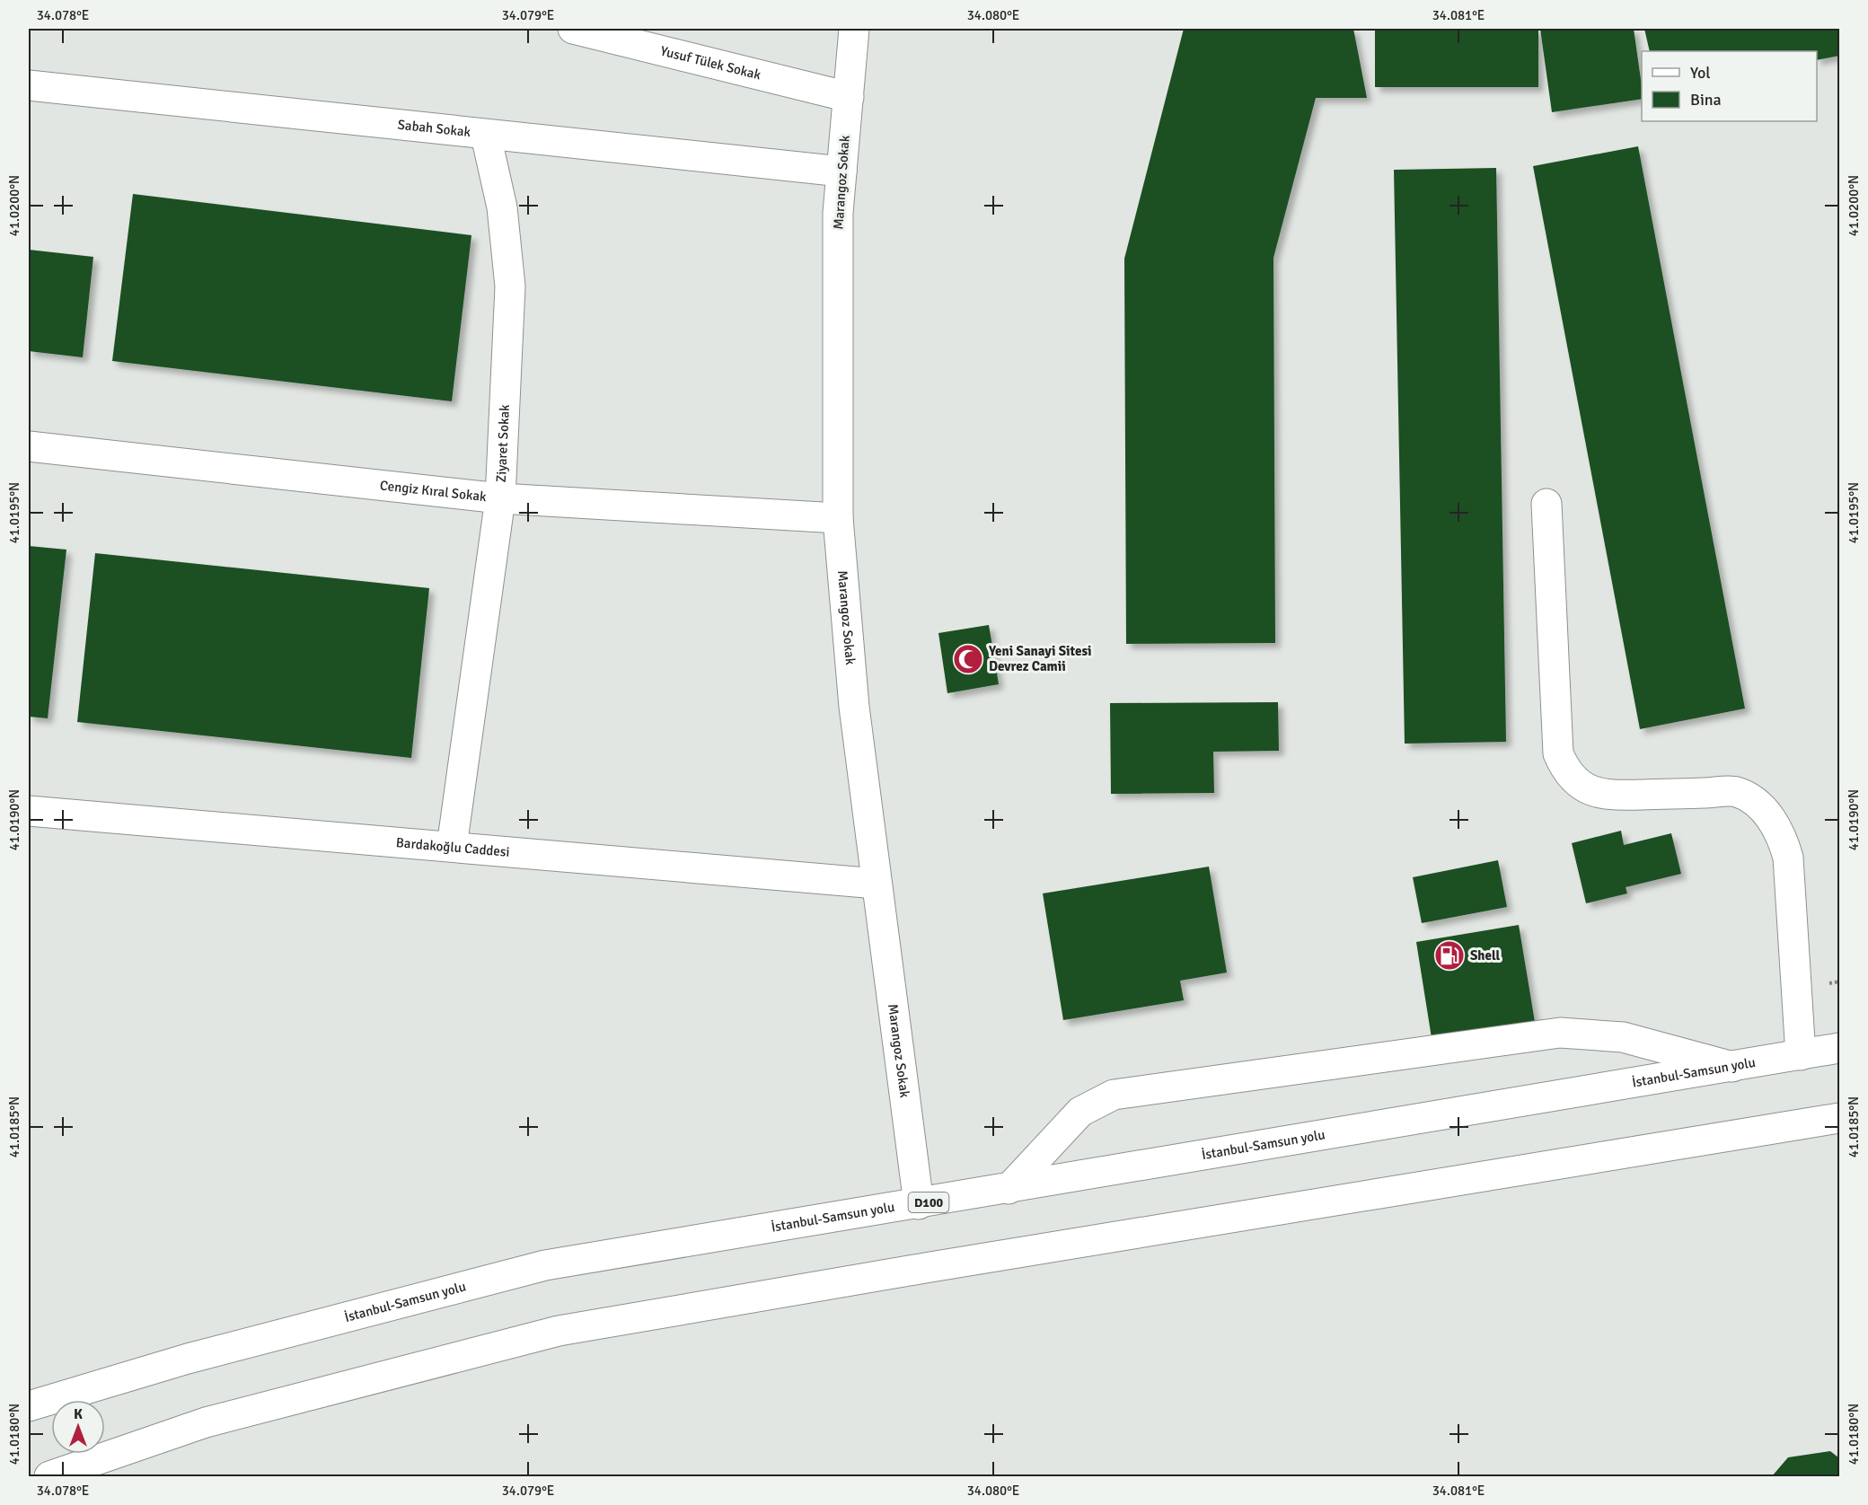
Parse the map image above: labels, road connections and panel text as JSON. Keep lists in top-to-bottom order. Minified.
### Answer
{"streets":{"main road":["Yusuf Tülek Sokak","Sabah Sokak","Marangoz Sokak","Ziyaret Sokak","Cengiz Kıral Sokak","Bardakoğlu Caddesi","İstanbul-Samsun yolu","D100"]},"crossings":[["Yusuf Tülek Sokak","Marangoz Sokak"],["Sabah Sokak","Marangoz Sokak"],["Sabah Sokak","Ziyaret Sokak"],["Marangoz Sokak","Cengiz Kıral Sokak"],["Marangoz Sokak","Bardakoğlu Caddesi"],["Marangoz Sokak","İstanbul-Samsun yolu"],["Ziyaret Sokak","Cengiz Kıral Sokak"],["Ziyaret Sokak","Bardakoğlu Caddesi"]],"places":{"mosque":["Yeni Sanayi Sitesi Devrez Camii"],"fuel station":["Shell"]},"legend":["Yol","Bina"],"north":"top","coordinates":["34.078°E","34.079°E","34.080°E","34.081°E","41.0200°N","41.0195°N","41.0190°N","41.0185°N","41.0180°N"]}
